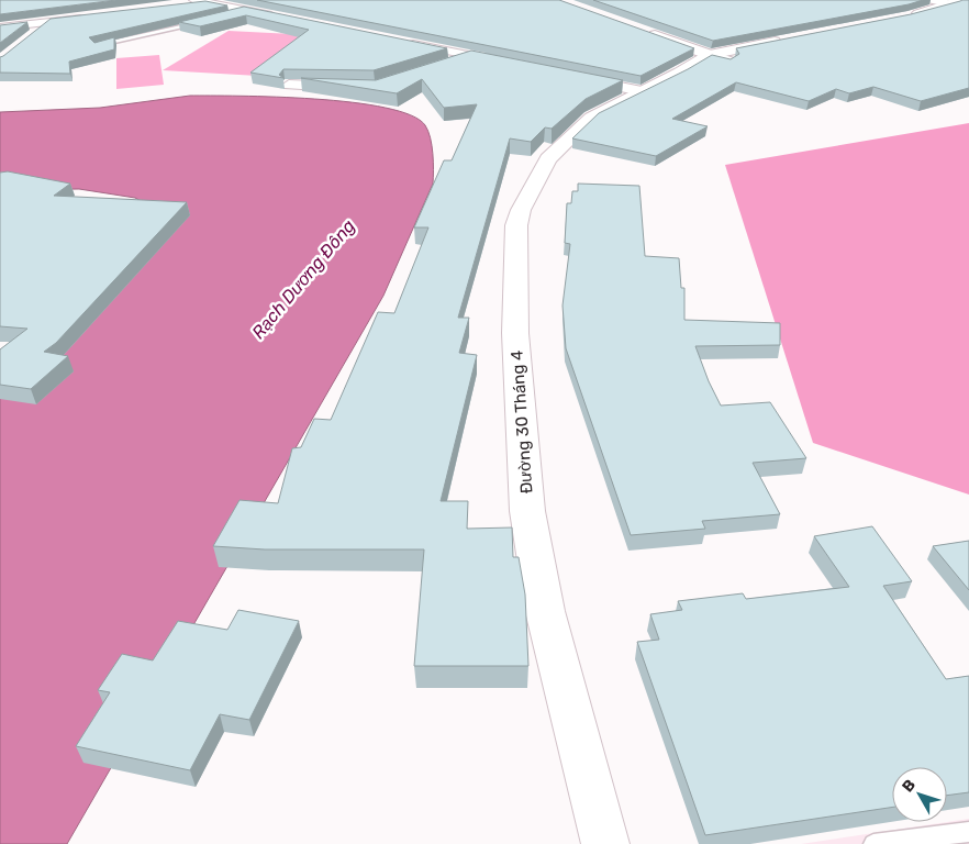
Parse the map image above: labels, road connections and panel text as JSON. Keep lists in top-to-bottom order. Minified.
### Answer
{"streets":{"main road":["Đường 30 Tháng 4"]},"water":["Rạch Dương Đông"],"north":"top left"}
